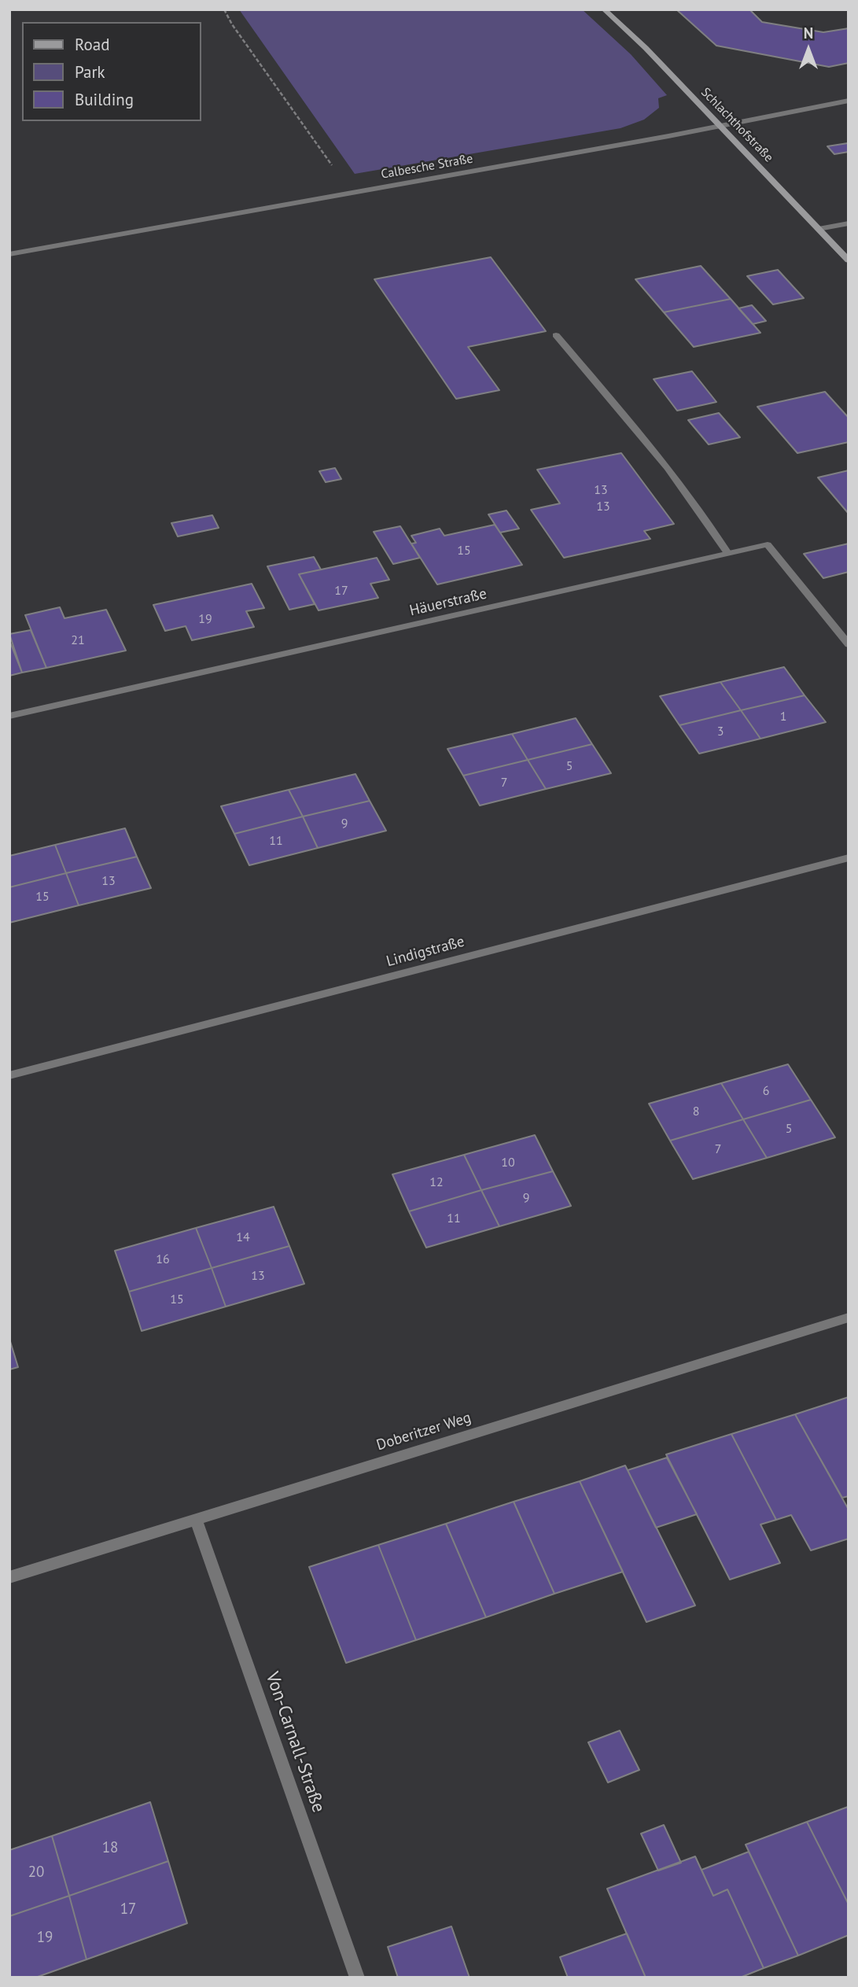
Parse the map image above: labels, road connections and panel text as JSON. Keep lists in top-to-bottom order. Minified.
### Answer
{"streets":{"street":["Schlachthofstraße","Calbesche Straße","Häuerstraße","Lindigstraße","Doberitzer Weg","Von-Carnall-Straße"]},"crossings":[["Schlachthofstraße","Calbesche Straße"],["Doberitzer Weg","Von-Carnall-Straße"]],"house_numbers":["13","13","15","17","19","21","1","3","5","7","9","11","13","15","6","8","5","7","10","12","9","11","14","16","13","15","18","20","17","19"],"legend":["Road","Park","Building"],"north":"top"}
